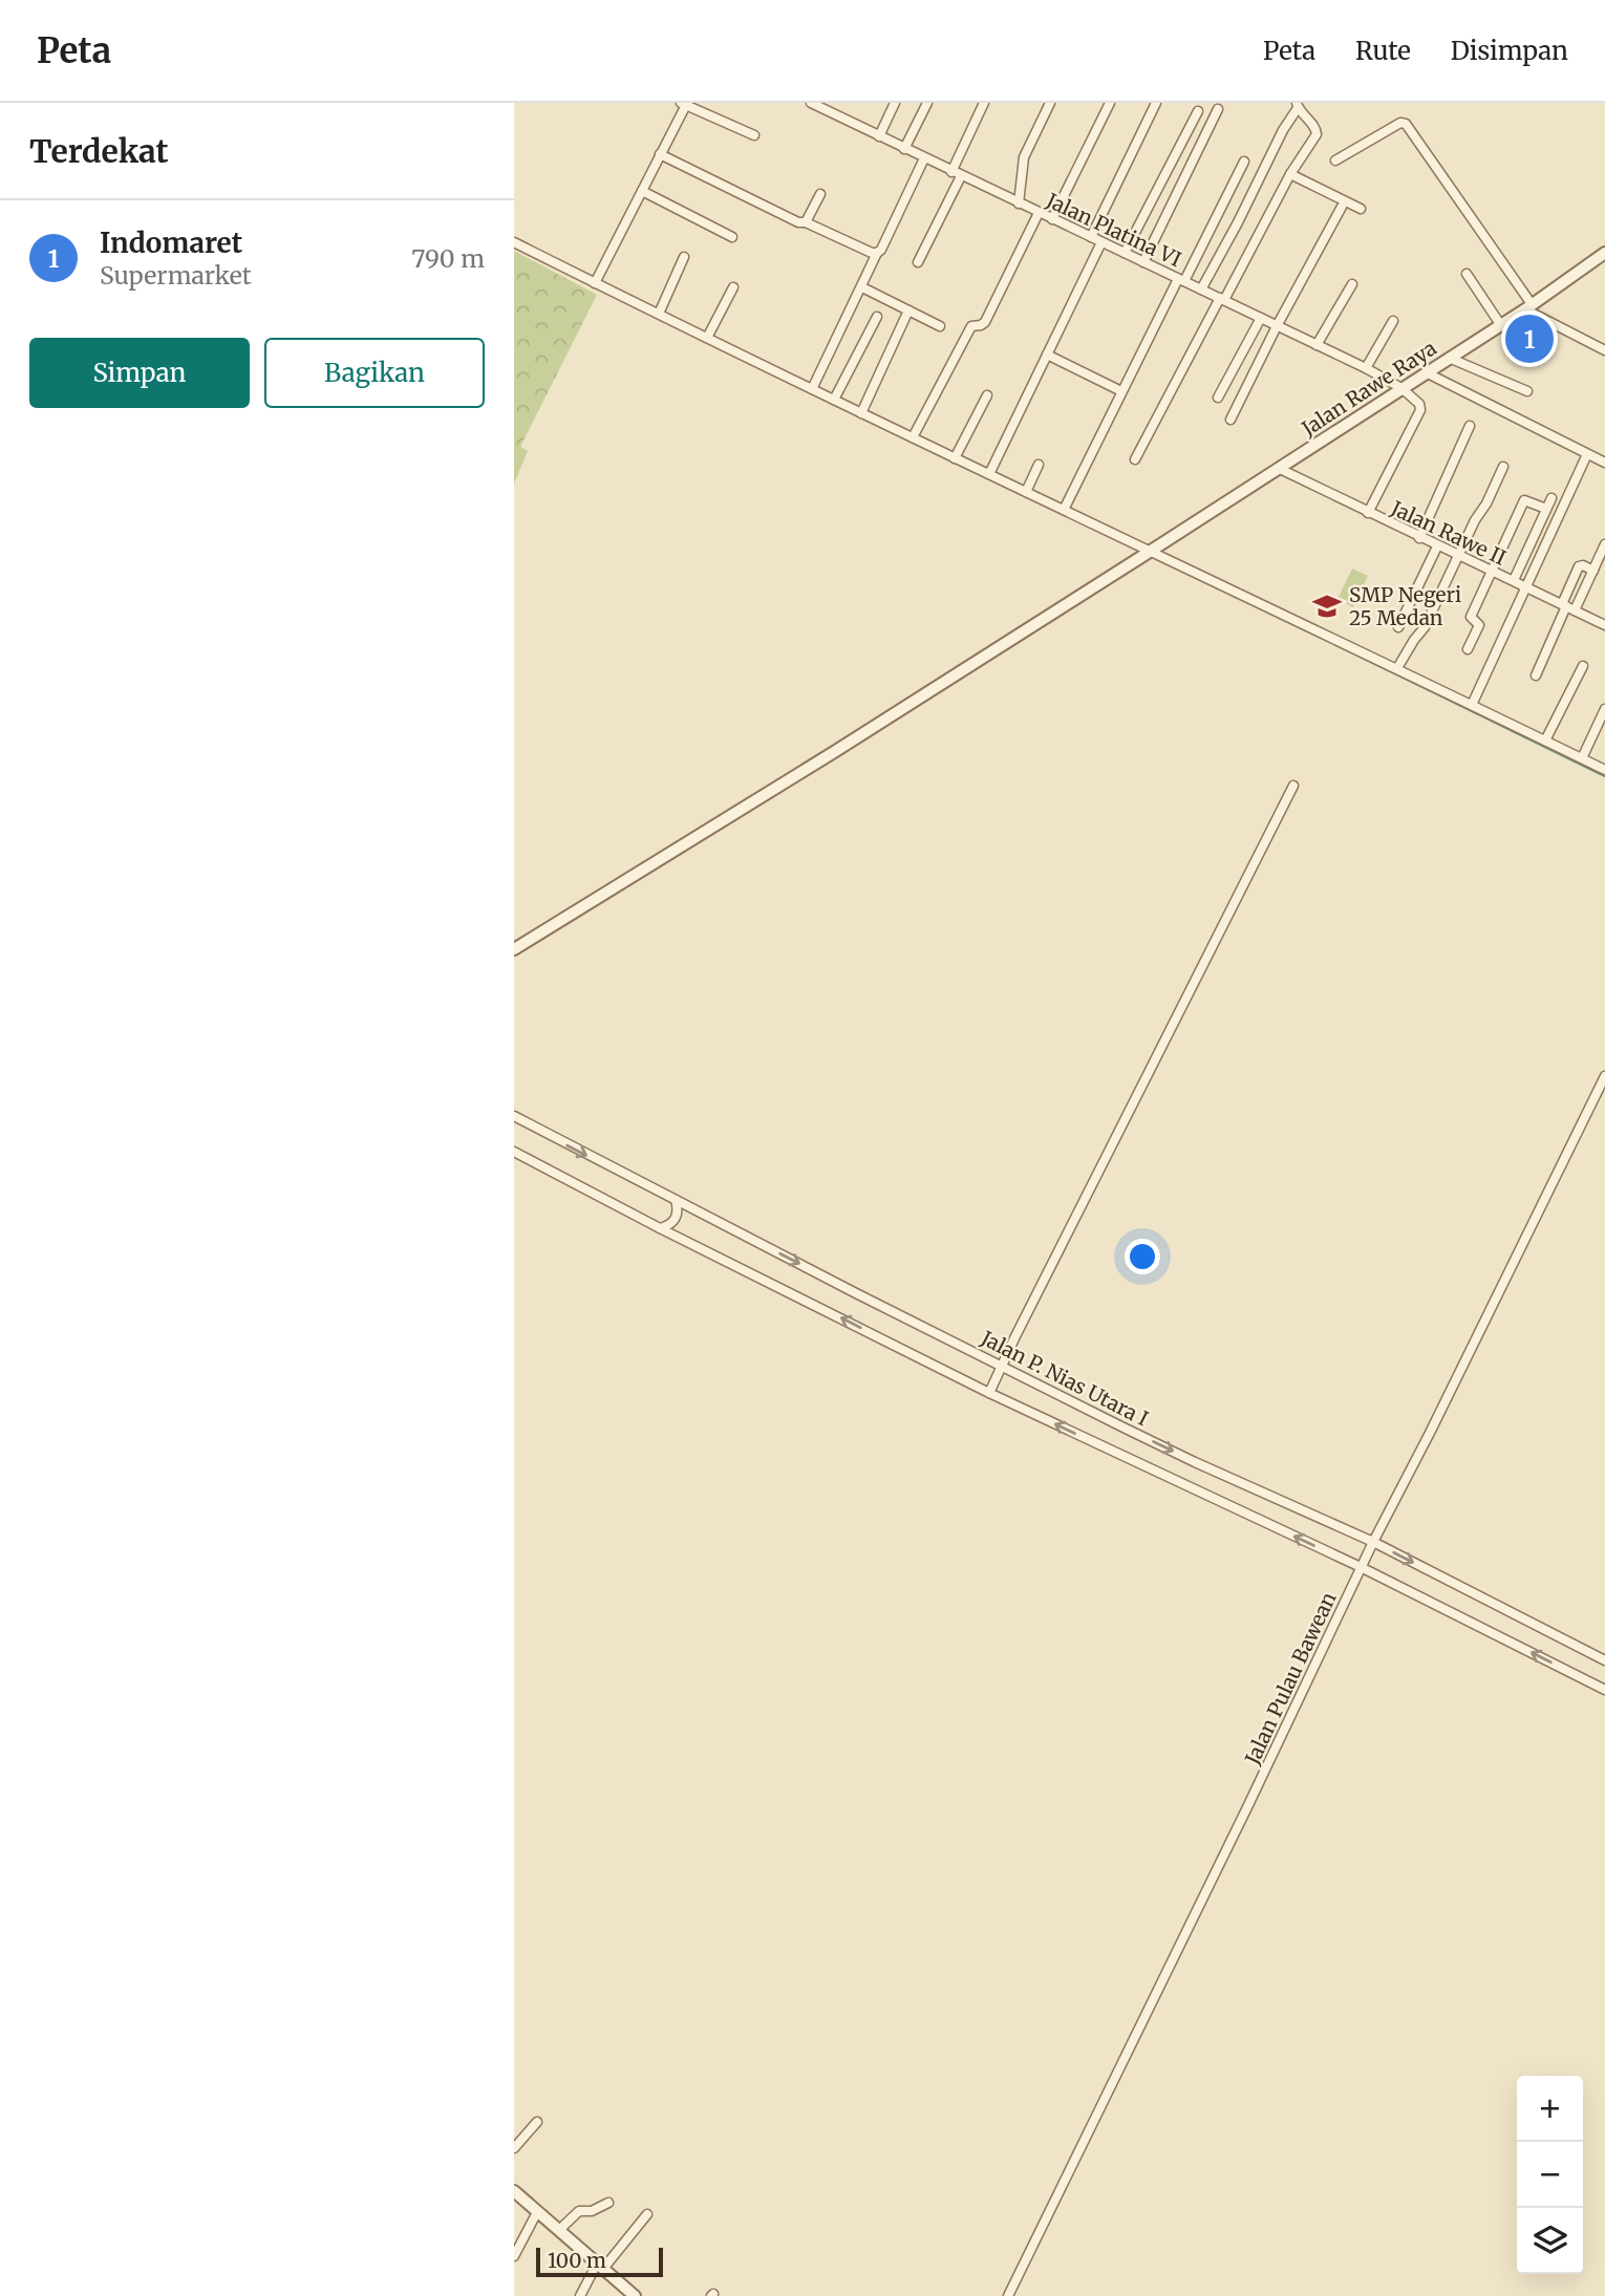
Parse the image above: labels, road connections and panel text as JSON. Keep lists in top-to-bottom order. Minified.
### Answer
{"streets":{"street":["Jalan Platina VI","Jalan Rawe Raya","Jalan Rawe II","Jalan P. Nias Utara I","Jalan Pulau Bawean"]},"crossings":[["Jalan Platina VI","Jalan Rawe Raya"],["Jalan Rawe Raya","Jalan Rawe II"],["Jalan P. Nias Utara I","Jalan Pulau Bawean"]],"places":{"school or university":["SMP Negeri 25 Medan"]},"scale_bar":"100 m","page":{"header":"Peta","nav":["Peta","Rute","Disimpan"],"heading":"Terdekat","list":[{"mark":"1","name":"Indomaret","note":"Supermarket","value":"790 m"}],"pins":"1","buttons":["Simpan","Bagikan"],"map_buttons":["+","−"],"scale":"100 m"}}
